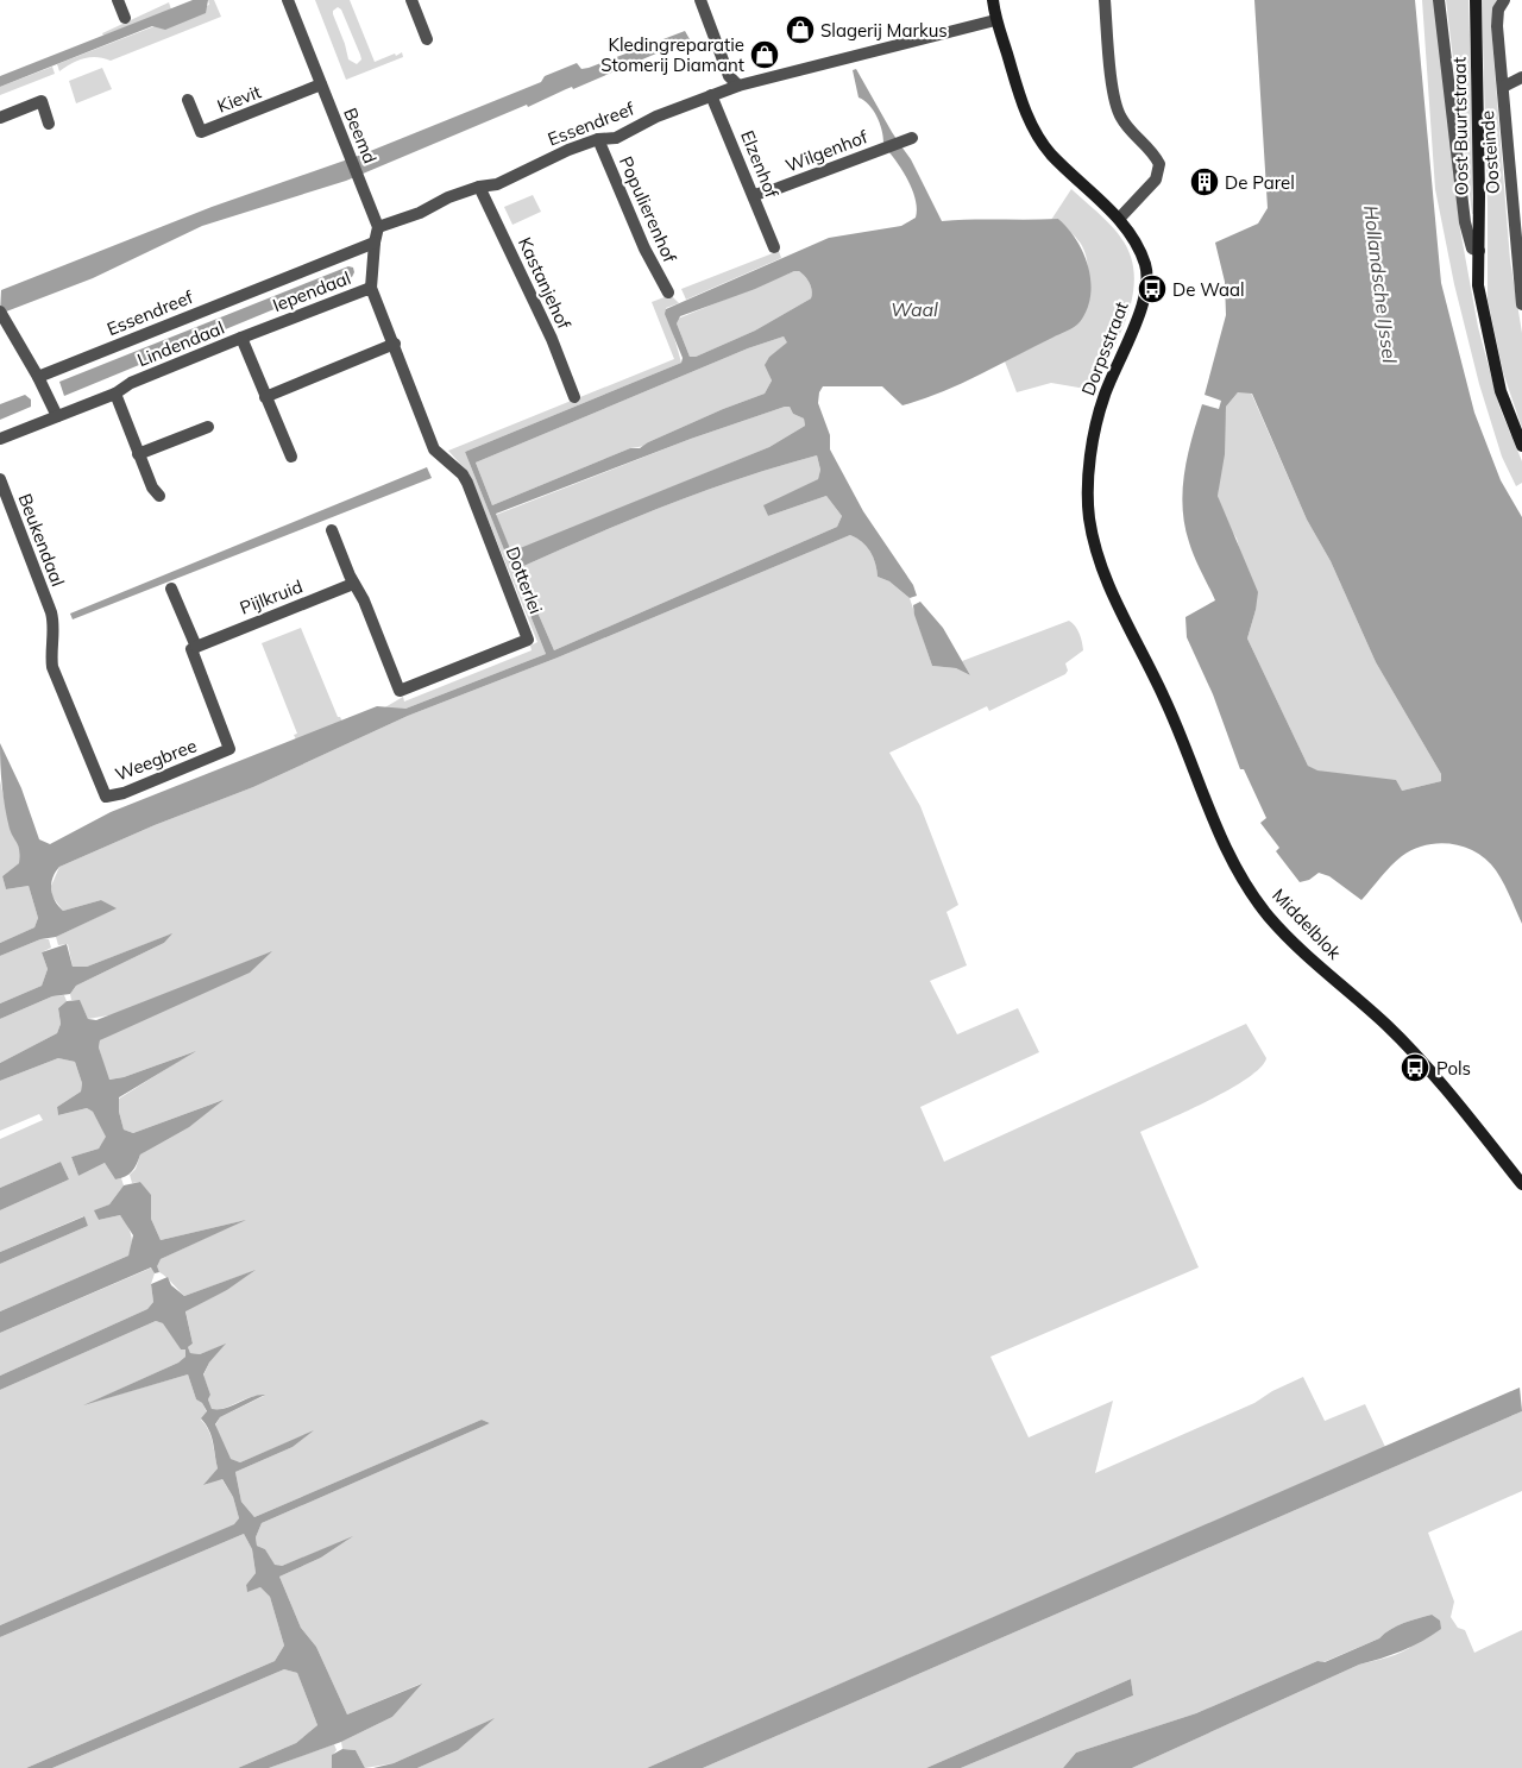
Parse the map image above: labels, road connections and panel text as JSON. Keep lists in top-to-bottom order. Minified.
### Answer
{"streets":{"street":["Kievit","Essendreef","Oost Buurtstraat","Beemd","Wilgenhof","Oosteinde","Elzenhof","Populierenhof","Kastanjehof","Iependaal","Lindendaal","Dorpsstraat","Beukendaal","Dotterlei","Pijlkruid","Weegbree","Middelblok"]},"crossings":[["Kievit","Beemd"],["Essendreef","Beemd"],["Essendreef","Elzenhof"],["Essendreef","Populierenhof"],["Essendreef","Kastanjehof"],["Essendreef","Dorpsstraat"],["Wilgenhof","Elzenhof"],["Iependaal","Lindendaal"],["Iependaal","Dotterlei"],["Dorpsstraat","Middelblok"],["Beukendaal","Weegbree"],["Dotterlei","Pijlkruid"],["Pijlkruid","Weegbree"]],"water":["Hollandsche IJssel","Waal"],"places":{"shop":["Slagerij Markus","Kledingreparatie Stomerij Diamant"],"building":["De Parel"],"bus stop":["De Waal","Pols"]}}
